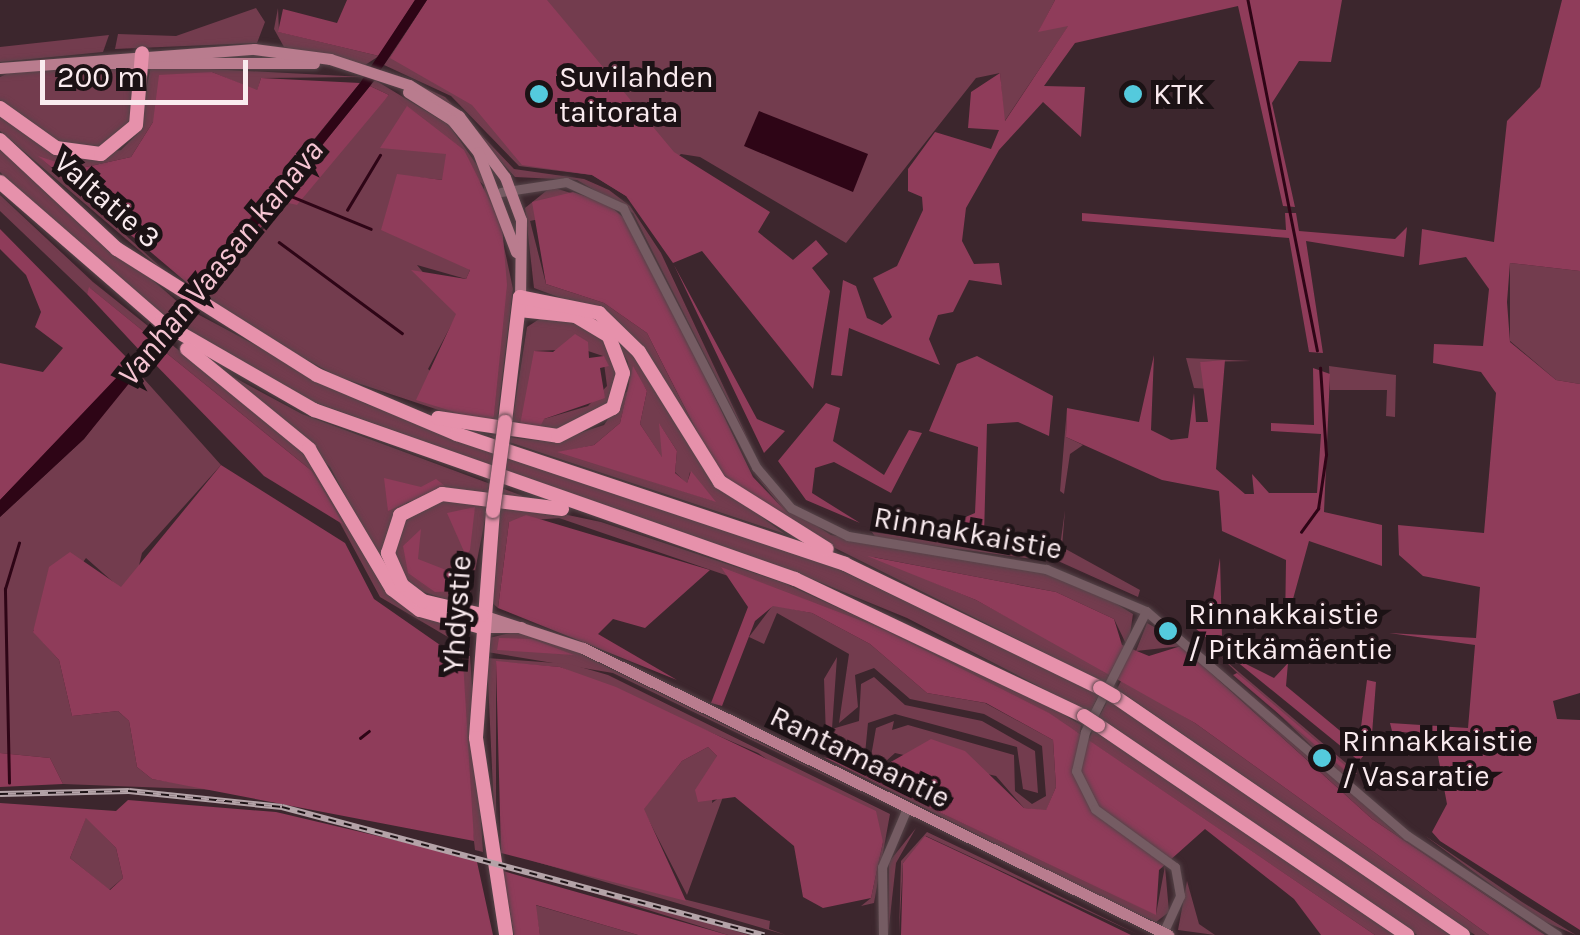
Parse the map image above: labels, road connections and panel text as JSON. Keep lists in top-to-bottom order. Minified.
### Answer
{"streets":{"highway":["Valtatie 3","Yhdystie"],"main road":["Rantamaantie"],"street":["Rinnakkaistie"]},"crossings":[["Yhdystie","Rantamaantie"]],"water":["Vanhan Vaasan kanava"],"places":["Suvilahden taitorata","KTK","Rinnakkaistie / Pitkämäentie","Rinnakkaistie / Vasaratie"],"scale_bar":"200 m"}
